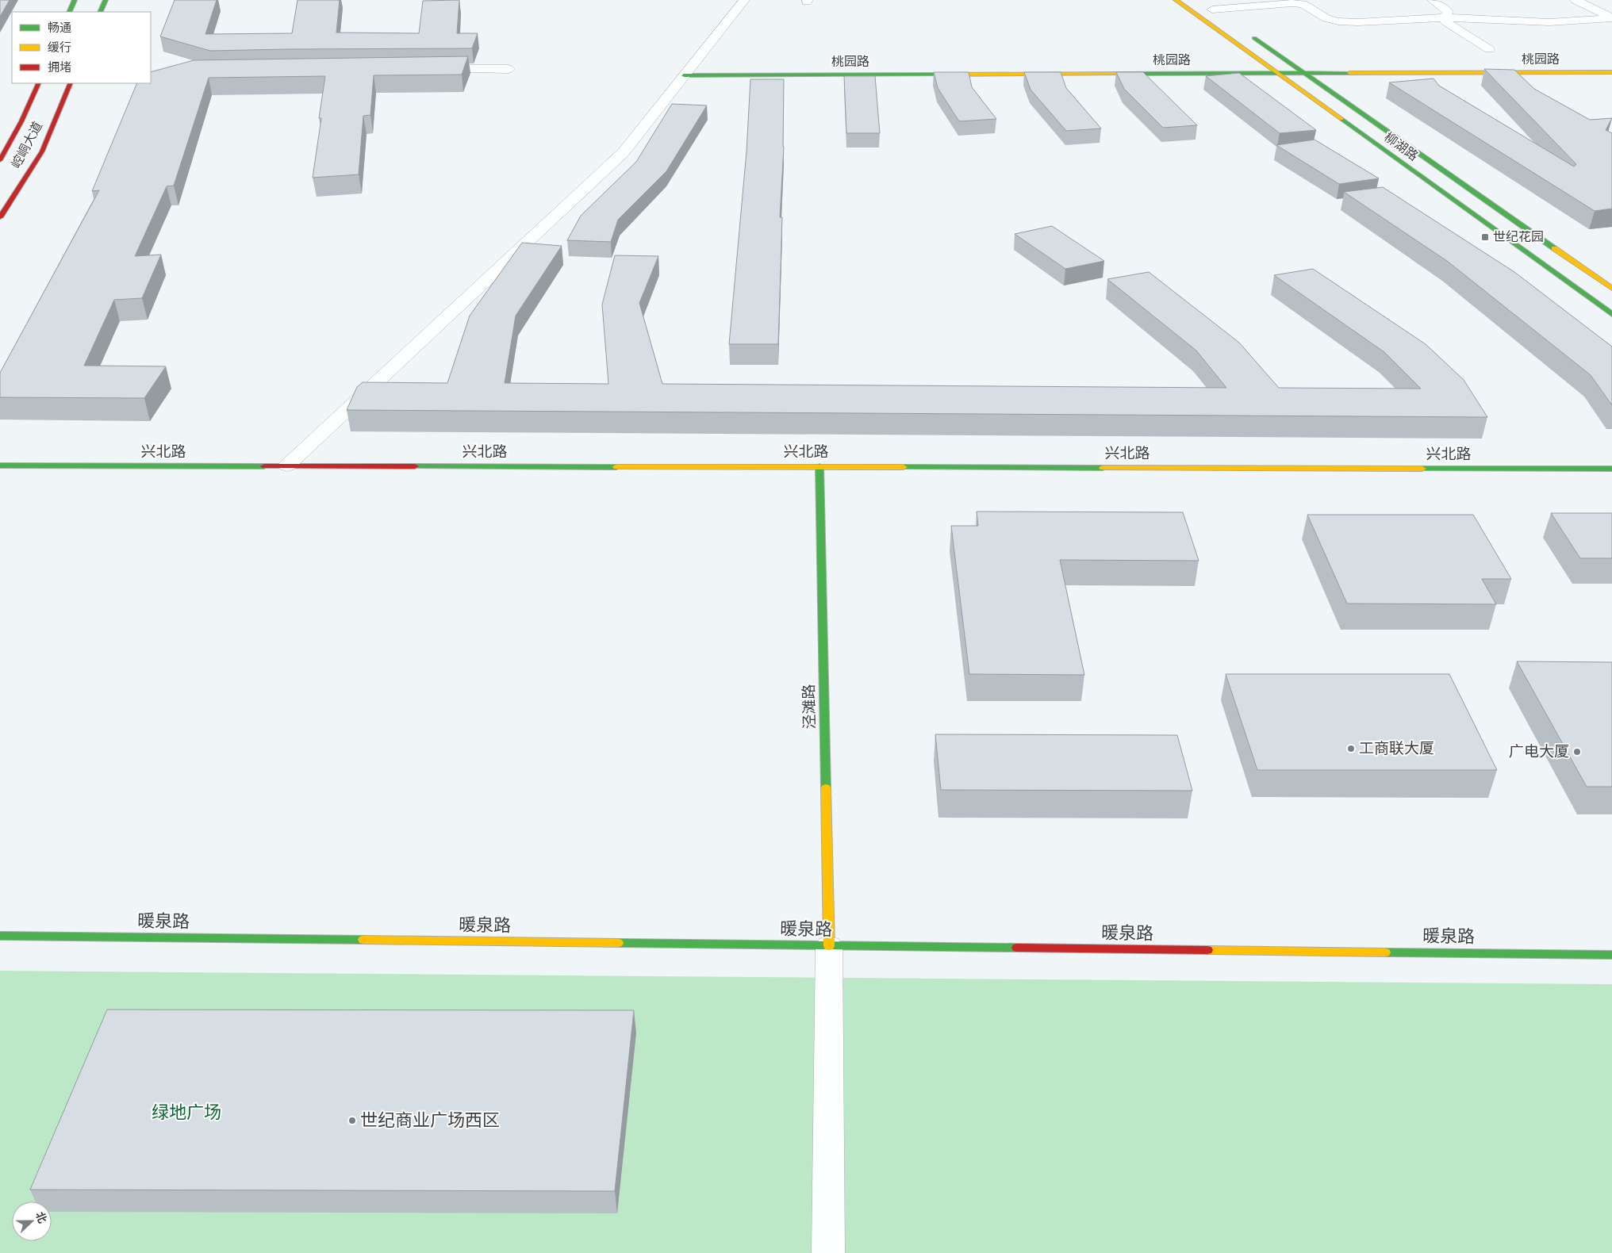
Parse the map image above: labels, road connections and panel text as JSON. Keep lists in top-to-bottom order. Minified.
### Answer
{"streets":{"street":["桃园路","崆峒大道","柳湖路","兴北路","泾滩路","暖泉路"]},"crossings":[["桃园路","柳湖路"],["兴北路","泾滩路"],["泾滩路","暖泉路"]],"parks":["绿地广场"],"places":{"transit":["世纪花园"],"other":["工商联大厦","广电大厦","世纪商业广场西区"]},"legend":["畅通","缓行","拥堵"],"north":"right"}
